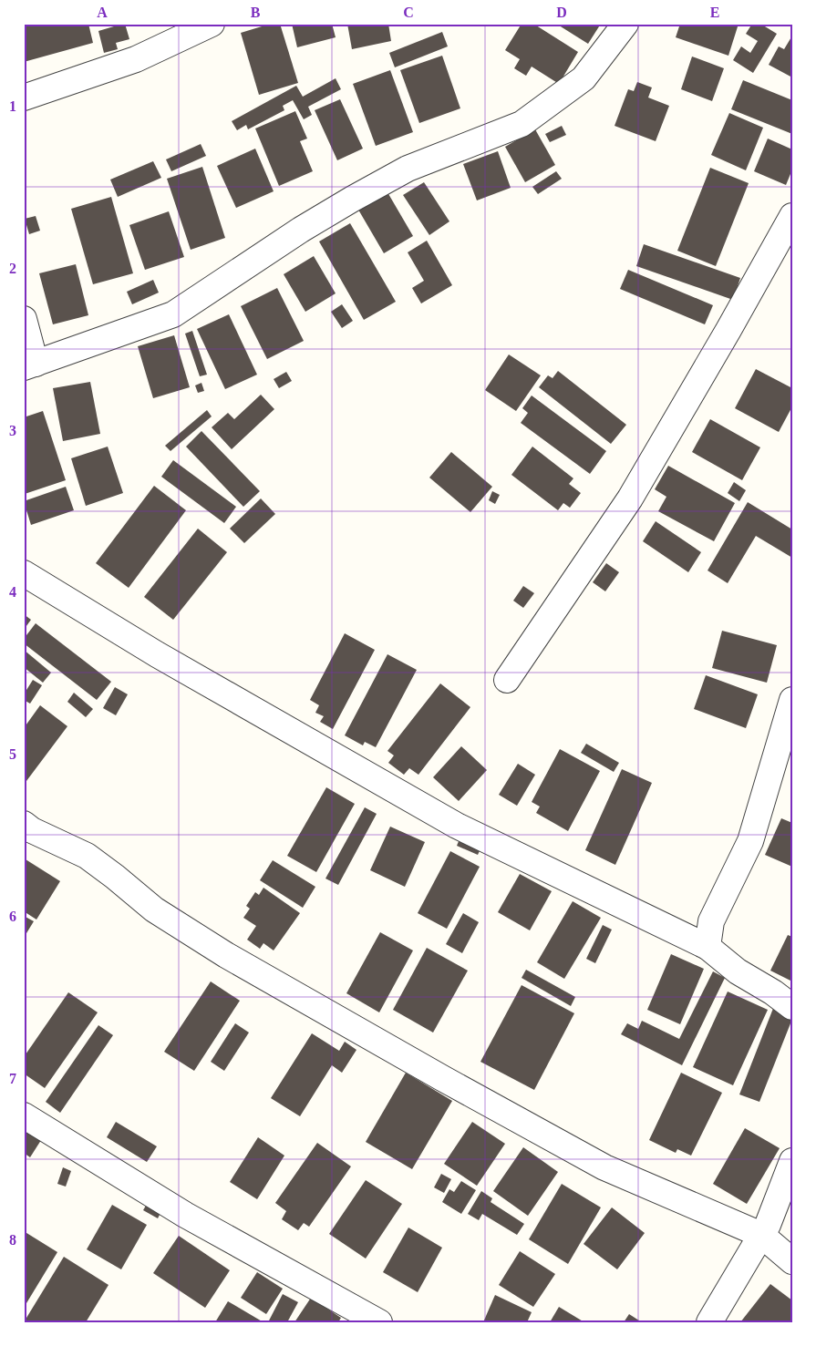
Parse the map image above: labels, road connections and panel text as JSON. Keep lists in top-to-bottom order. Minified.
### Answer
{"grid":{"columns":["A","B","C","D","E"],"rows":["1","2","3","4","5","6","7","8"]}}
